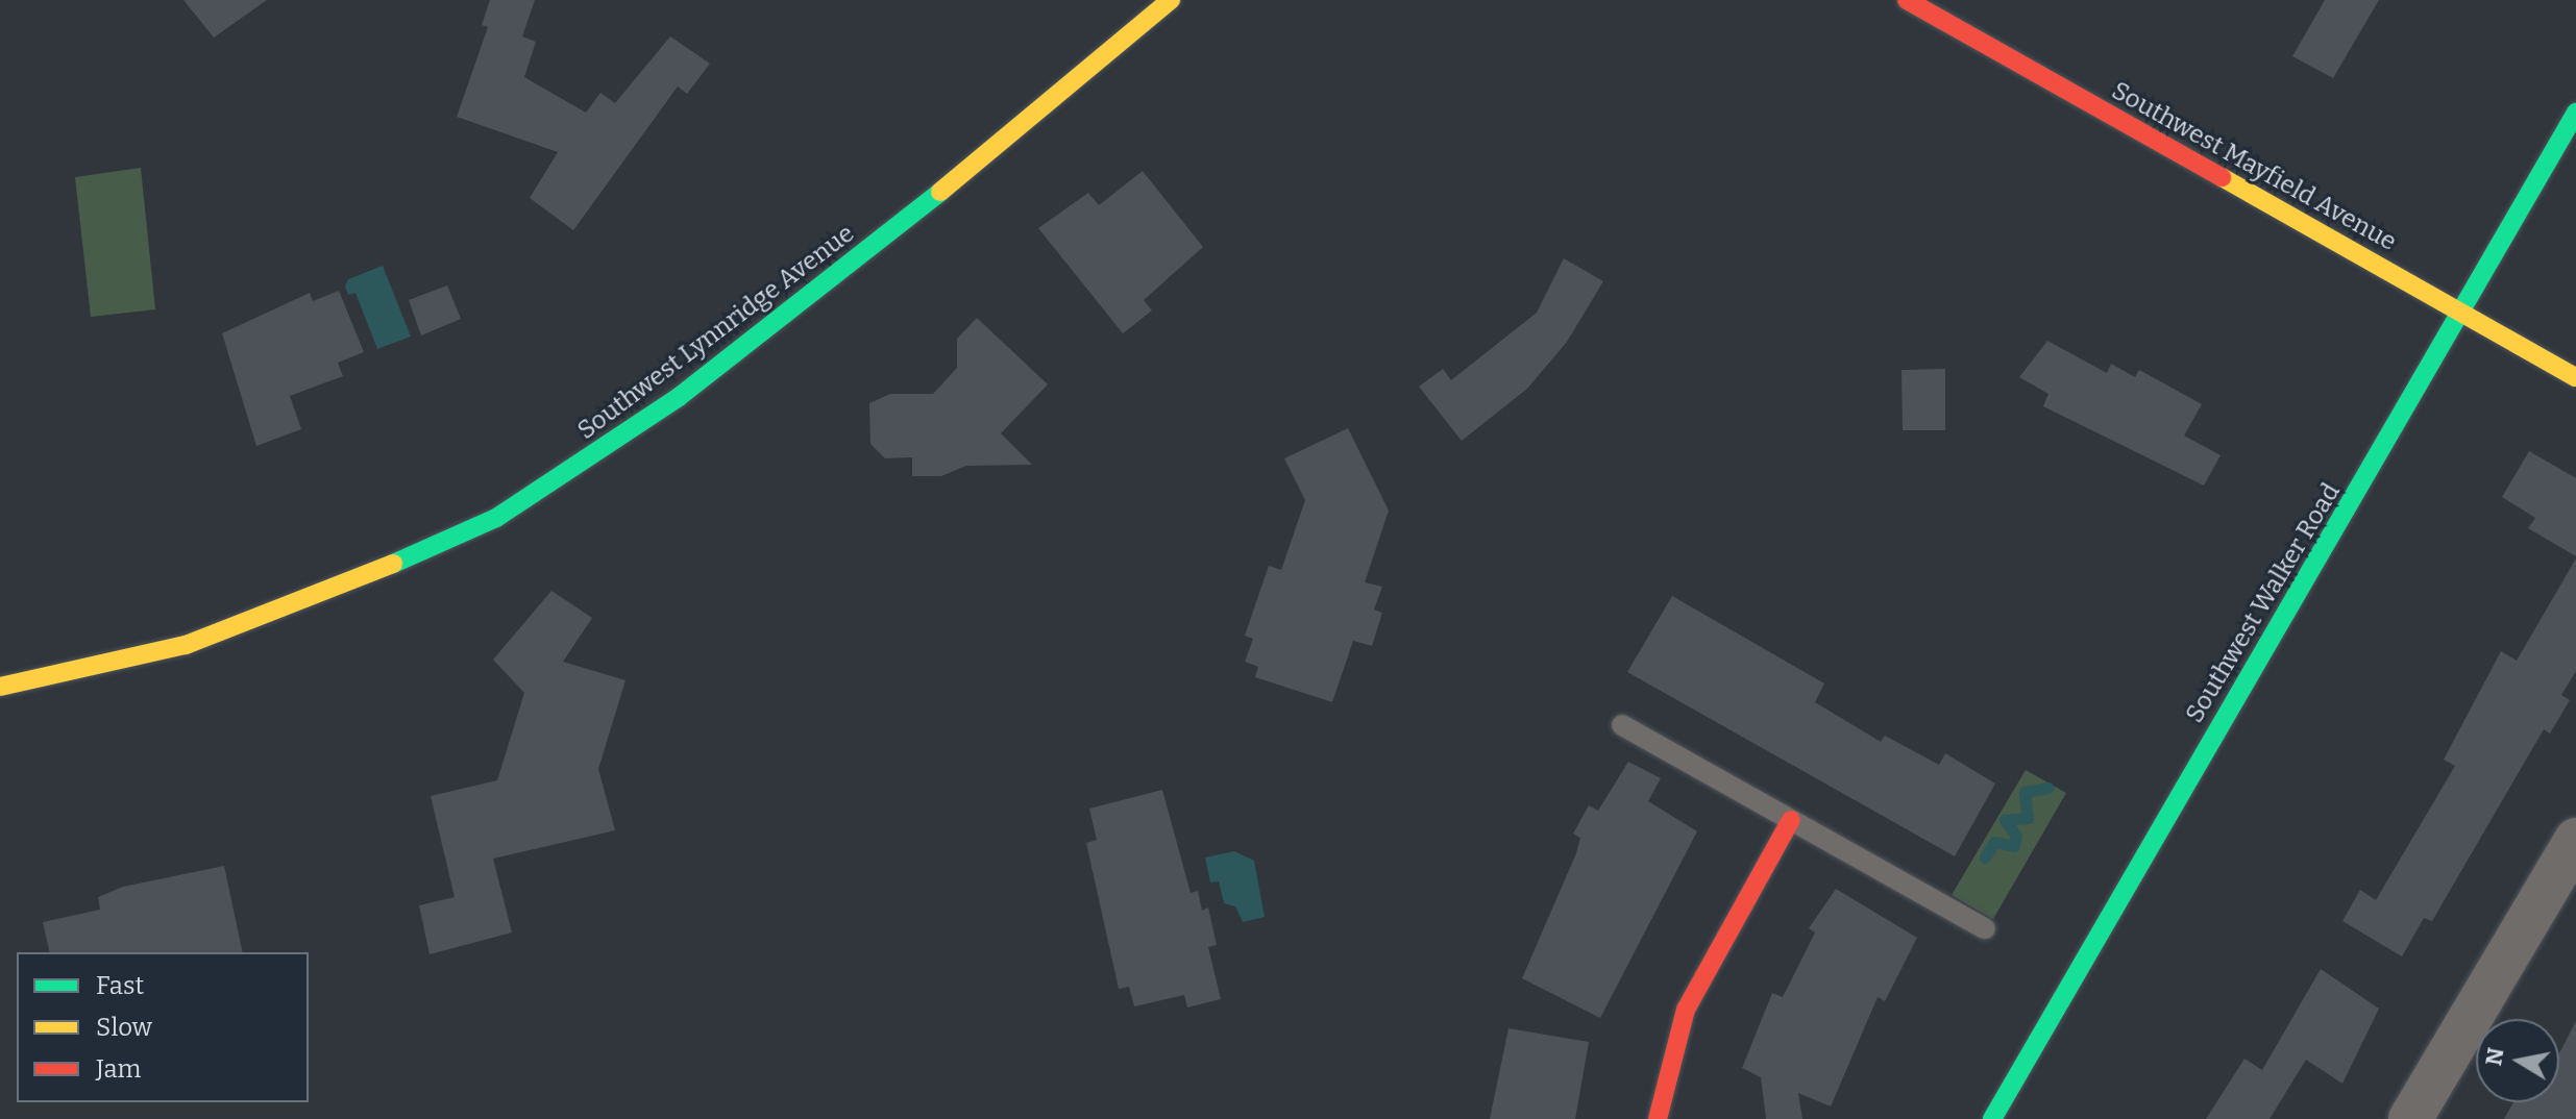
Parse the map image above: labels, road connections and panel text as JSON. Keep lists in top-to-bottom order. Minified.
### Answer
{"streets":{"street":["Southwest Mayfield Avenue","Southwest Lynnridge Avenue","Southwest Walker Road"]},"crossings":[["Southwest Mayfield Avenue","Southwest Walker Road"]],"legend":["Fast","Slow","Jam"],"north":"left"}
